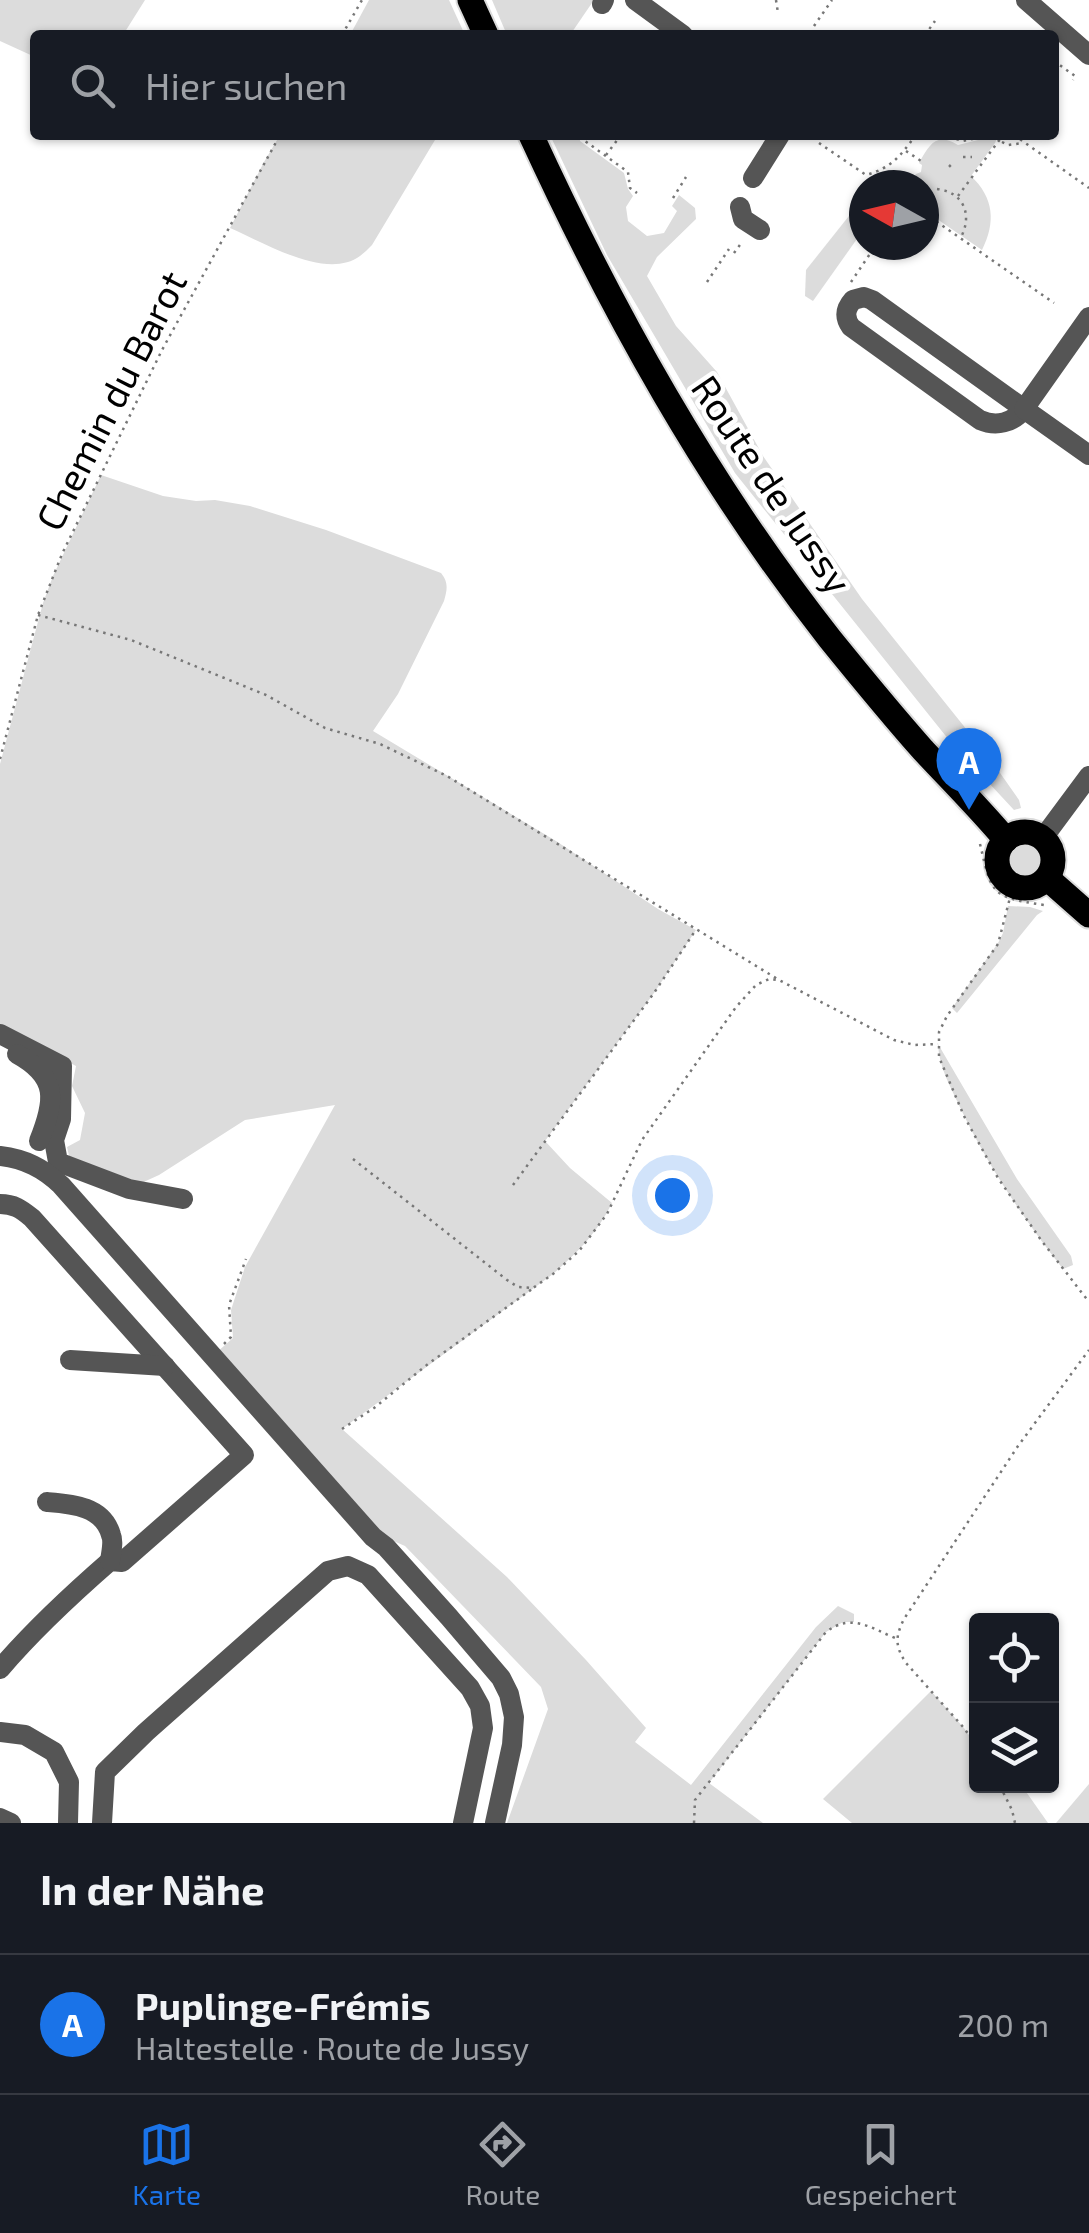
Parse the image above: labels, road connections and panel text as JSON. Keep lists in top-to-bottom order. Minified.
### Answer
{"streets":{"main road":["Route de Jussy"],"path":["Chemin du Barot"]},"north":"left","page":{"search":"Hier suchen","pins":"A","heading":"In der Nähe","list":[{"mark":"A","name":"Puplinge-Frémis","note":"Haltestelle · Route de Jussy","value":"200 m"}],"nav":["Karte","Route","Gespeichert"]}}
